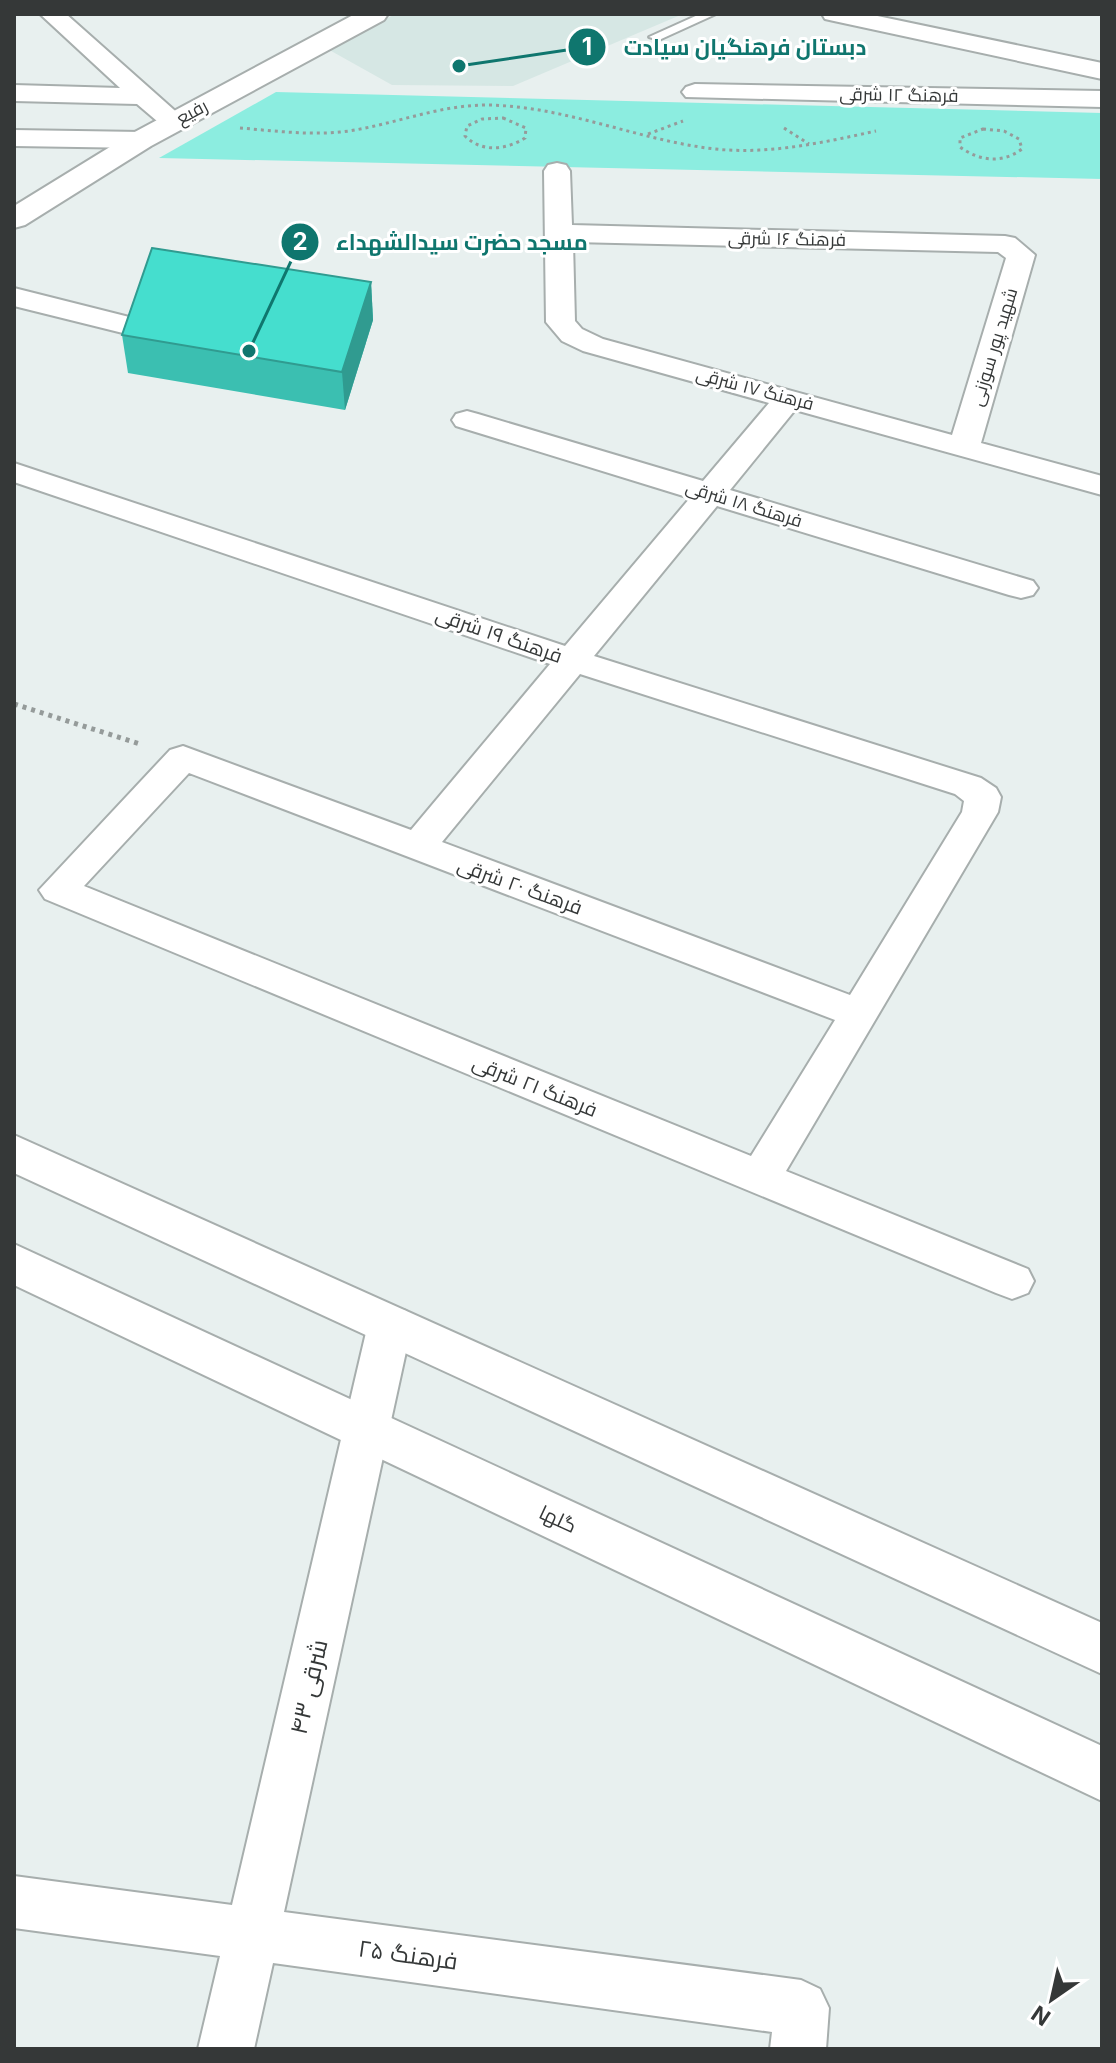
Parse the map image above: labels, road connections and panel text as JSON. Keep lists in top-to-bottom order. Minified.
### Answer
{"streets":{"street":["فرهنگ ۱۲ شرقی","رفیع","فرهنگ ۱۶ شرقی","شهید پور سوزنی","فرهنگ ۱۷ شرقی","فرهنگ ۱۸ شرقی","فرهنگ ۱۹ شرقی","فرهنگ ۲۰ شرقی","فرهنگ ۲۱ شرقی","گلها","۴۳ شرقی","فرهنگ ۲۵"]},"crossings":[["فرهنگ ۱۶ شرقی","شهید پور سوزنی"],["فرهنگ ۱۶ شرقی","فرهنگ ۱۷ شرقی"],["شهید پور سوزنی","فرهنگ ۱۷ شرقی"],["فرهنگ ۱۹ شرقی","فرهنگ ۲۰ شرقی"],["فرهنگ ۲۰ شرقی","فرهنگ ۲۱ شرقی"],["گلها","۴۳ شرقی"],["۴۳ شرقی","فرهنگ ۲۵"]],"places":["دبستان فرهنگیان سیادت","مسجد حضرت سیدالشهداء"],"north":"bottom left"}
